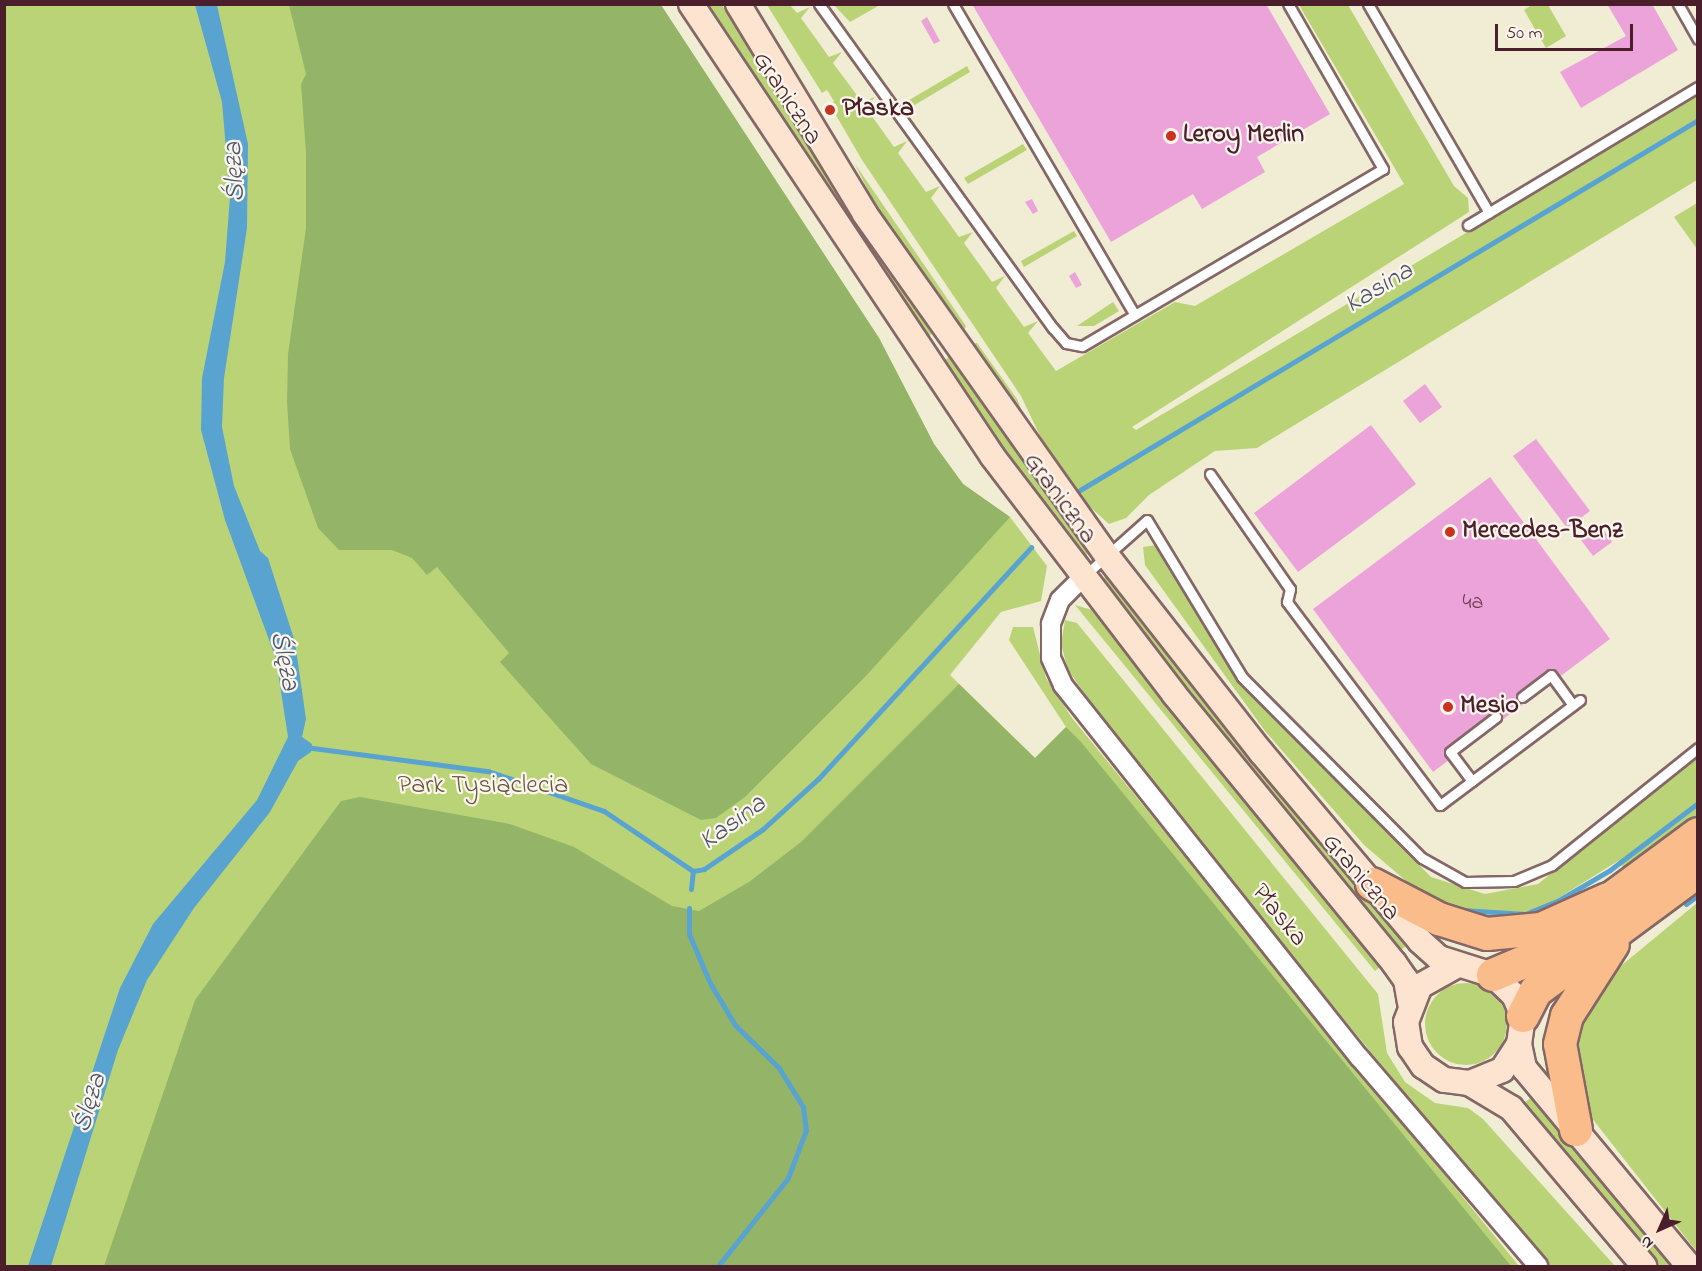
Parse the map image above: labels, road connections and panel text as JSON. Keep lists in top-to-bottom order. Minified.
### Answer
{"streets":{"main road":["Graniczna"],"street":["Płaska"]},"crossings":[["Graniczna","Płaska"]],"water":["Ślęza","Kasina"],"parks":["Park Tysiąclecia"],"places":["Płaska","Leroy Merlin","Mercedes-Benz","Mesio"],"house_numbers":["4a"],"scale_bar":"50 m","north":"bottom left"}
